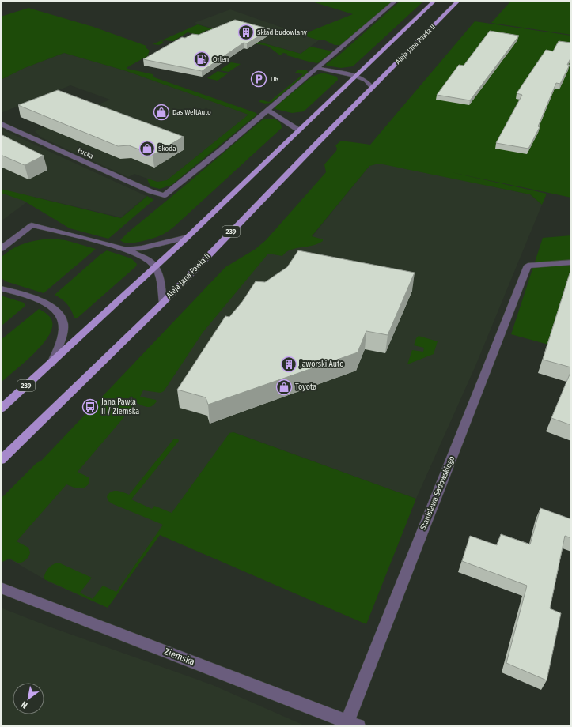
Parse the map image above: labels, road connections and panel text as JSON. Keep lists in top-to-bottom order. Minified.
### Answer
{"streets":{"main road":["Aleja Jana Pawła II","239"],"street":["Łucka","Stanisława Sadowskiego","Ziemska"]},"crossings":[["Stanisława Sadowskiego","Ziemska"]],"places":{"building":["Skład budowlany","Jaworski Auto"],"fuel station":["Orlen"],"parking":["TIR"],"shop":["Das WeltAuto","Škoda","Toyota"],"bus stop":["Jana Pawła II / Ziemska"]},"north":"bottom left"}
